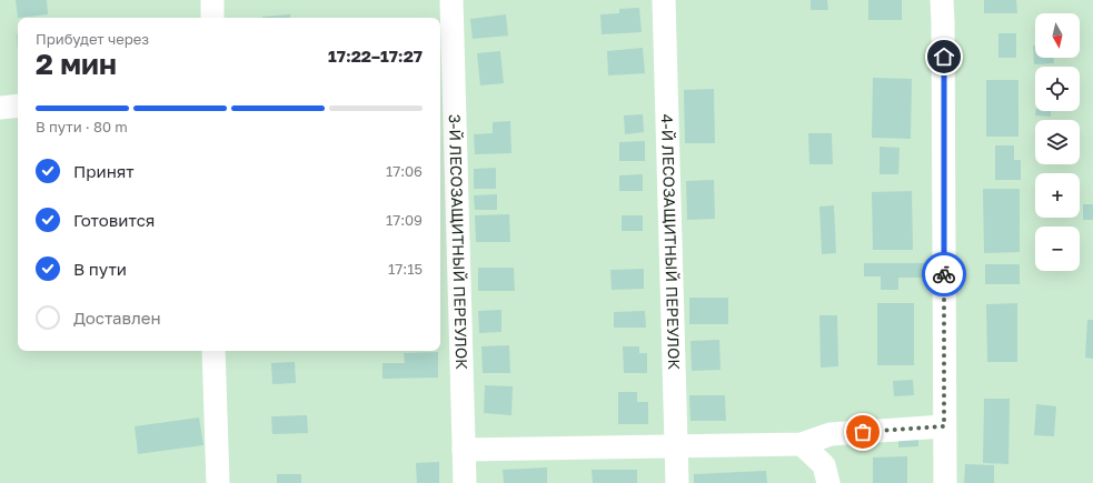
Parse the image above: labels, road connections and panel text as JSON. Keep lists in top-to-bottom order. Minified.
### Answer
{"streets":{"street":["3-Й ЛЕСОЗАЩИТНЫЙ ПЕРЕУЛОК","4-Й ЛЕСОЗАЩИТНЫЙ ПЕРЕУЛОК"]},"north":"bottom","page":{"map_buttons":["+","−"],"heading":["2 мин","Прибудет через","17:22–17:27"],"bar":"В пути · 80 m","list":[["Принят","17:06"],["Готовится","17:09"],["В пути","17:15"],"Доставлен"]}}
